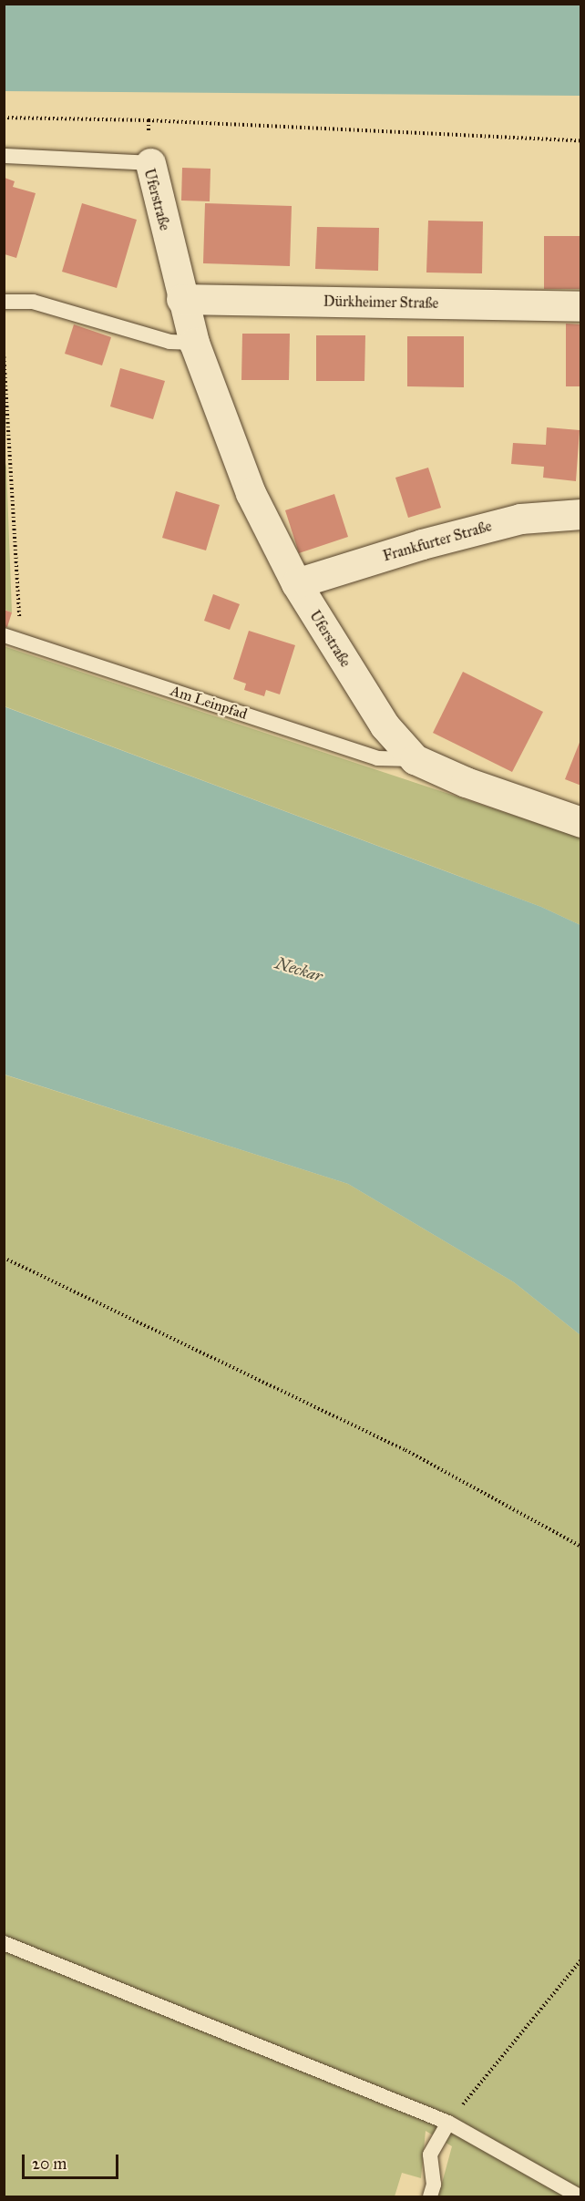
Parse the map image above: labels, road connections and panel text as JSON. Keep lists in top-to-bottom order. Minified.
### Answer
{"streets":{"street":["Uferstraße","Dürkheimer Straße","Frankfurter Straße"],"lane":["Am Leinpfad"]},"crossings":[["Uferstraße","Dürkheimer Straße"],["Uferstraße","Frankfurter Straße"],["Uferstraße","Am Leinpfad"]],"water":["Neckar"],"scale_bar":"20 m"}
